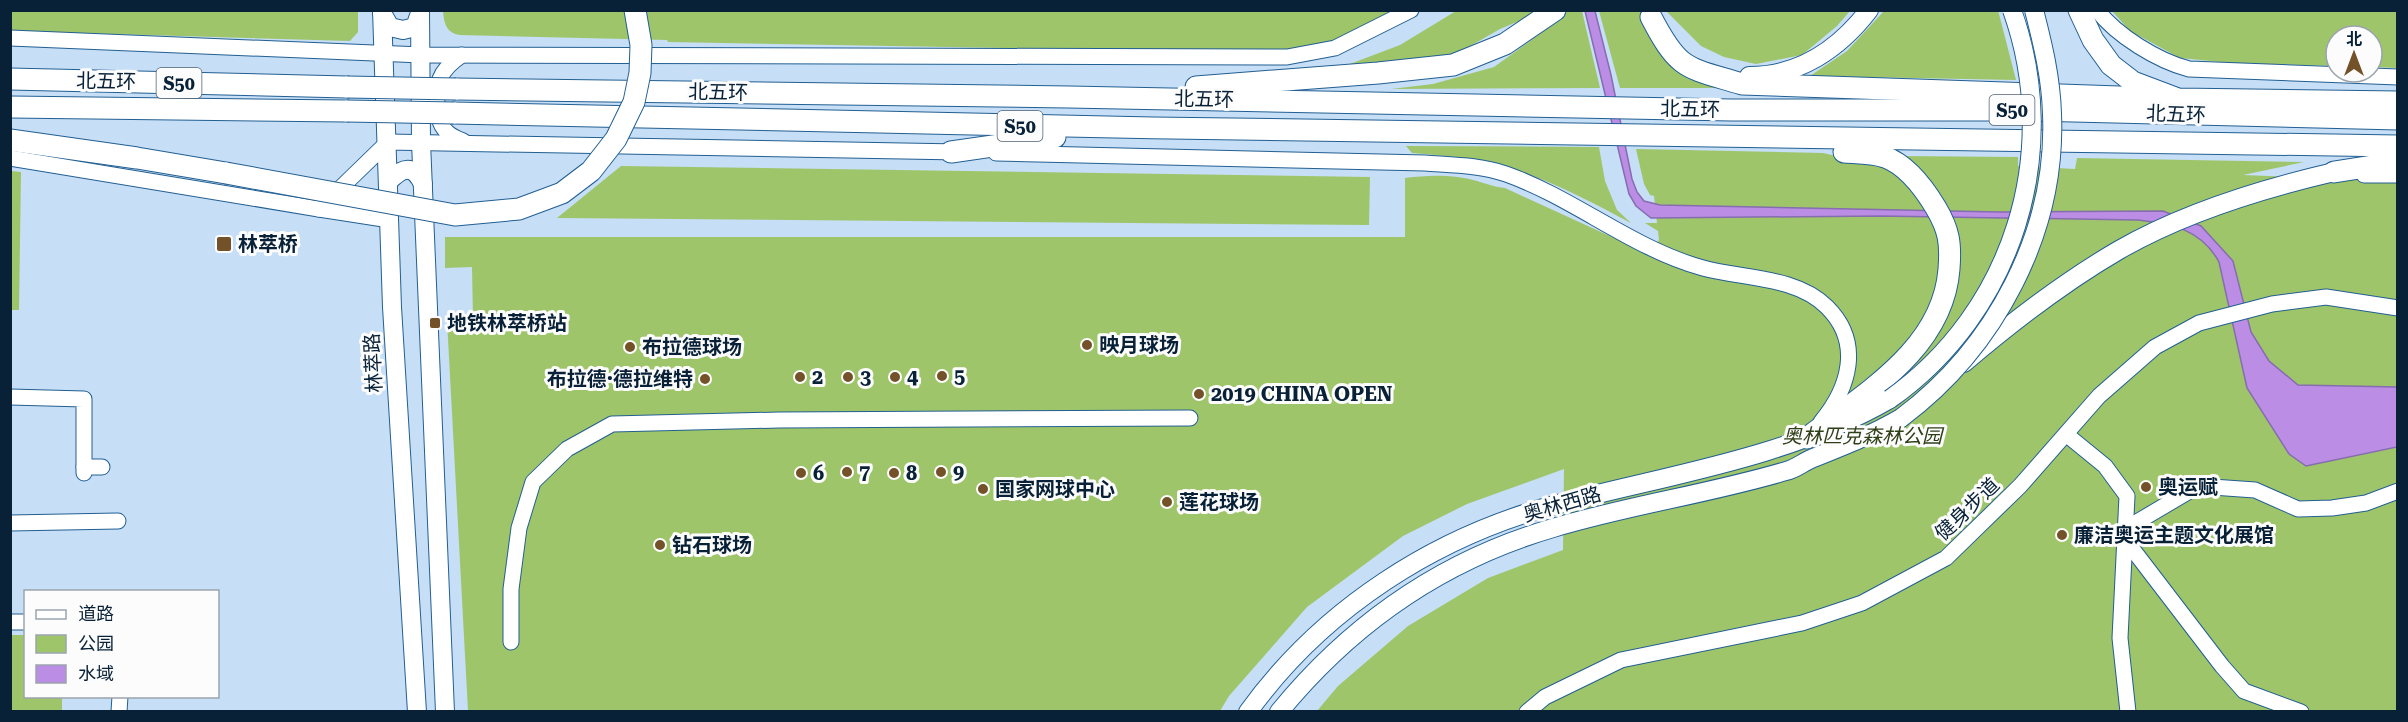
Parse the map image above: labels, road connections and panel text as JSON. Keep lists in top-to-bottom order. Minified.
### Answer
{"streets":{"highway":["北五环","S50"],"main road":["林萃路","奥林西路"],"street":["健身步道"]},"parks":["奥林匹克森林公园"],"places":{"transit":["林萃桥","地铁林萃桥站"],"other":["映月球场","布拉德球场","5","2","3","4","布拉德·德拉维特","2019 CHINA OPEN","7","9","6","8","奥运赋","国家网球中心","莲花球场","廉洁奥运主题文化展馆","钻石球场"]},"legend":["道路","公园","水域"],"north":"top"}
